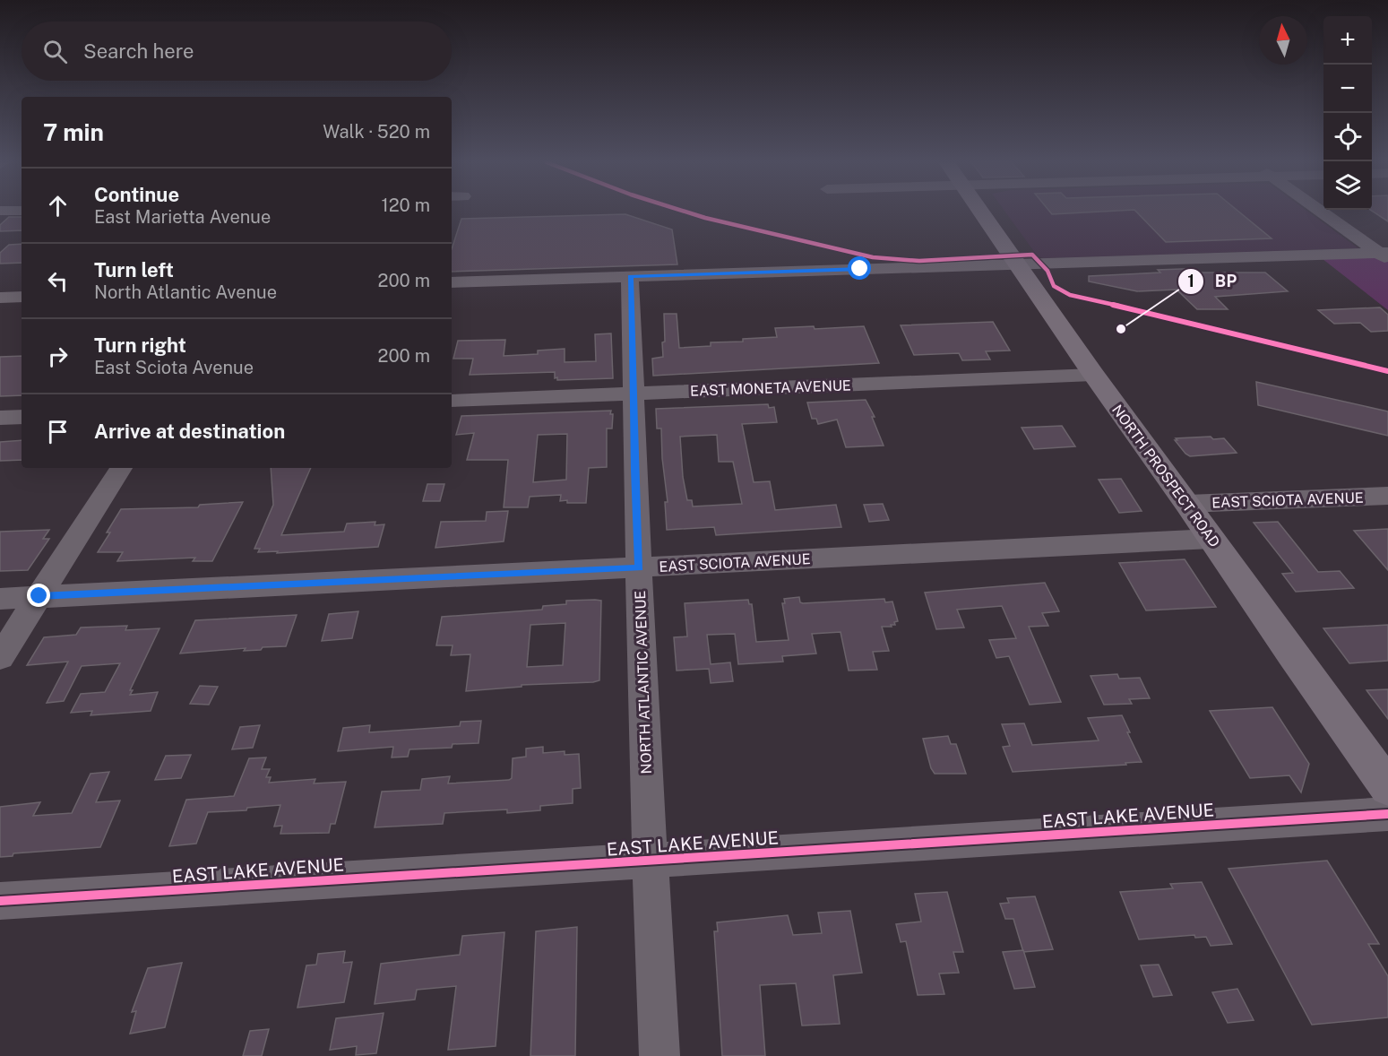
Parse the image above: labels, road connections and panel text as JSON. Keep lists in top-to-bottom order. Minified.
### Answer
{"streets":{"main road":["NORTH PROSPECT ROAD"],"street":["EAST MONETA AVENUE","EAST SCIOTA AVENUE","NORTH ATLANTIC AVENUE","EAST LAKE AVENUE"]},"crossings":[["EAST MONETA AVENUE","NORTH PROSPECT ROAD"],["EAST MONETA AVENUE","NORTH ATLANTIC AVENUE"],["NORTH PROSPECT ROAD","EAST SCIOTA AVENUE"],["EAST SCIOTA AVENUE","NORTH ATLANTIC AVENUE"],["NORTH ATLANTIC AVENUE","EAST LAKE AVENUE"]],"places":["BP"],"north":"top","page":{"map_buttons":["+","−"],"search":"Search here","heading":["7 min","Walk · 520 m"],"list":[["Continue","East Marietta Avenue","120 m"],["Turn left","North Atlantic Avenue","200 m"],["Turn right","East Sciota Avenue","200 m"],"Arrive at destination"]}}
